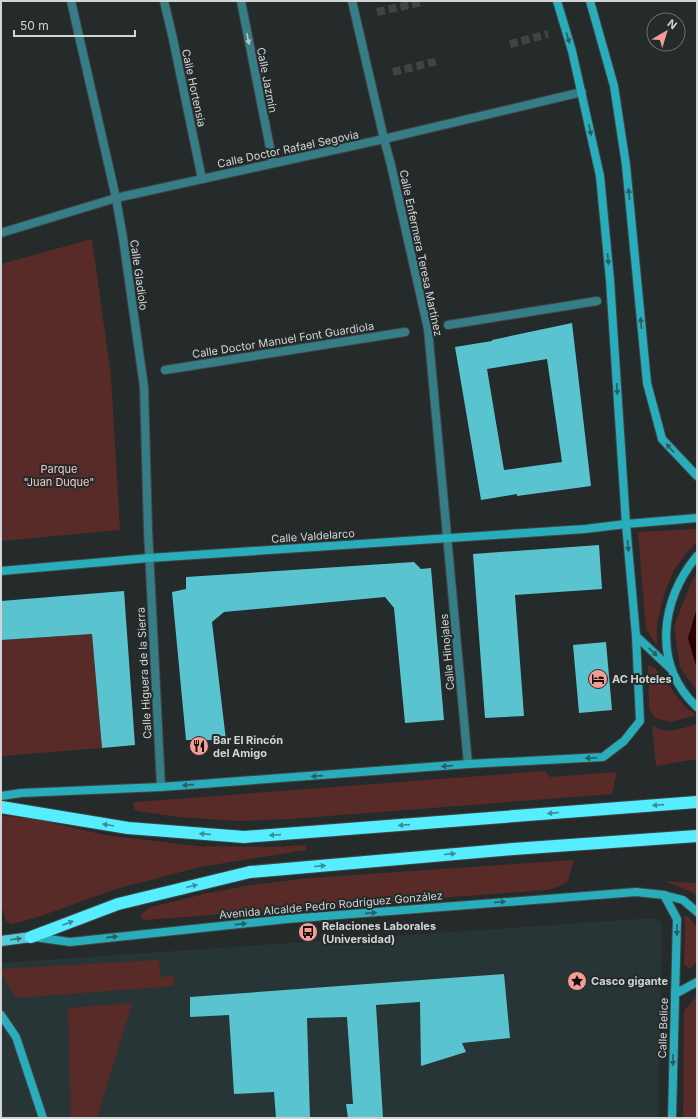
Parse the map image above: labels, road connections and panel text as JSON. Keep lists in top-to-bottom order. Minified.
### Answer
{"streets":{"main road":["Calle Valdelarco","Avenida Alcalde Pedro Rodríguez González","Calle Belice"],"street":["Calle Jazmín","Calle Hortensia","Calle Doctor Rafael Segovia","Calle Enfermera Teresa Martínez","Calle Gladiolo","Calle Doctor Manuel Font Guardiola","Calle Hinojales","Calle Higuera de la Sierra"]},"crossings":[["Calle Jazmín","Calle Doctor Rafael Segovia"],["Calle Hortensia","Calle Doctor Rafael Segovia"],["Calle Doctor Rafael Segovia","Calle Enfermera Teresa Martínez"],["Calle Doctor Rafael Segovia","Calle Gladiolo"],["Calle Enfermera Teresa Martínez","Calle Valdelarco"],["Calle Enfermera Teresa Martínez","Calle Hinojales"],["Calle Gladiolo","Calle Valdelarco"],["Calle Gladiolo","Calle Higuera de la Sierra"],["Calle Valdelarco","Calle Hinojales"],["Calle Valdelarco","Calle Higuera de la Sierra"],["Avenida Alcalde Pedro Rodríguez González","Calle Belice"]],"one_way":["Calle Jazmín","Avenida Alcalde Pedro Rodríguez González","Calle Belice"],"parks":["Parque \"Juan Duque\""],"places":{"hotel":["AC Hoteles"],"restaurant":["Bar El Rincón del Amigo"],"bus stop":["Relaciones Laborales (Universidad)"],"place":["Casco gigante"]},"scale_bar":"50 m","north":"top right"}
